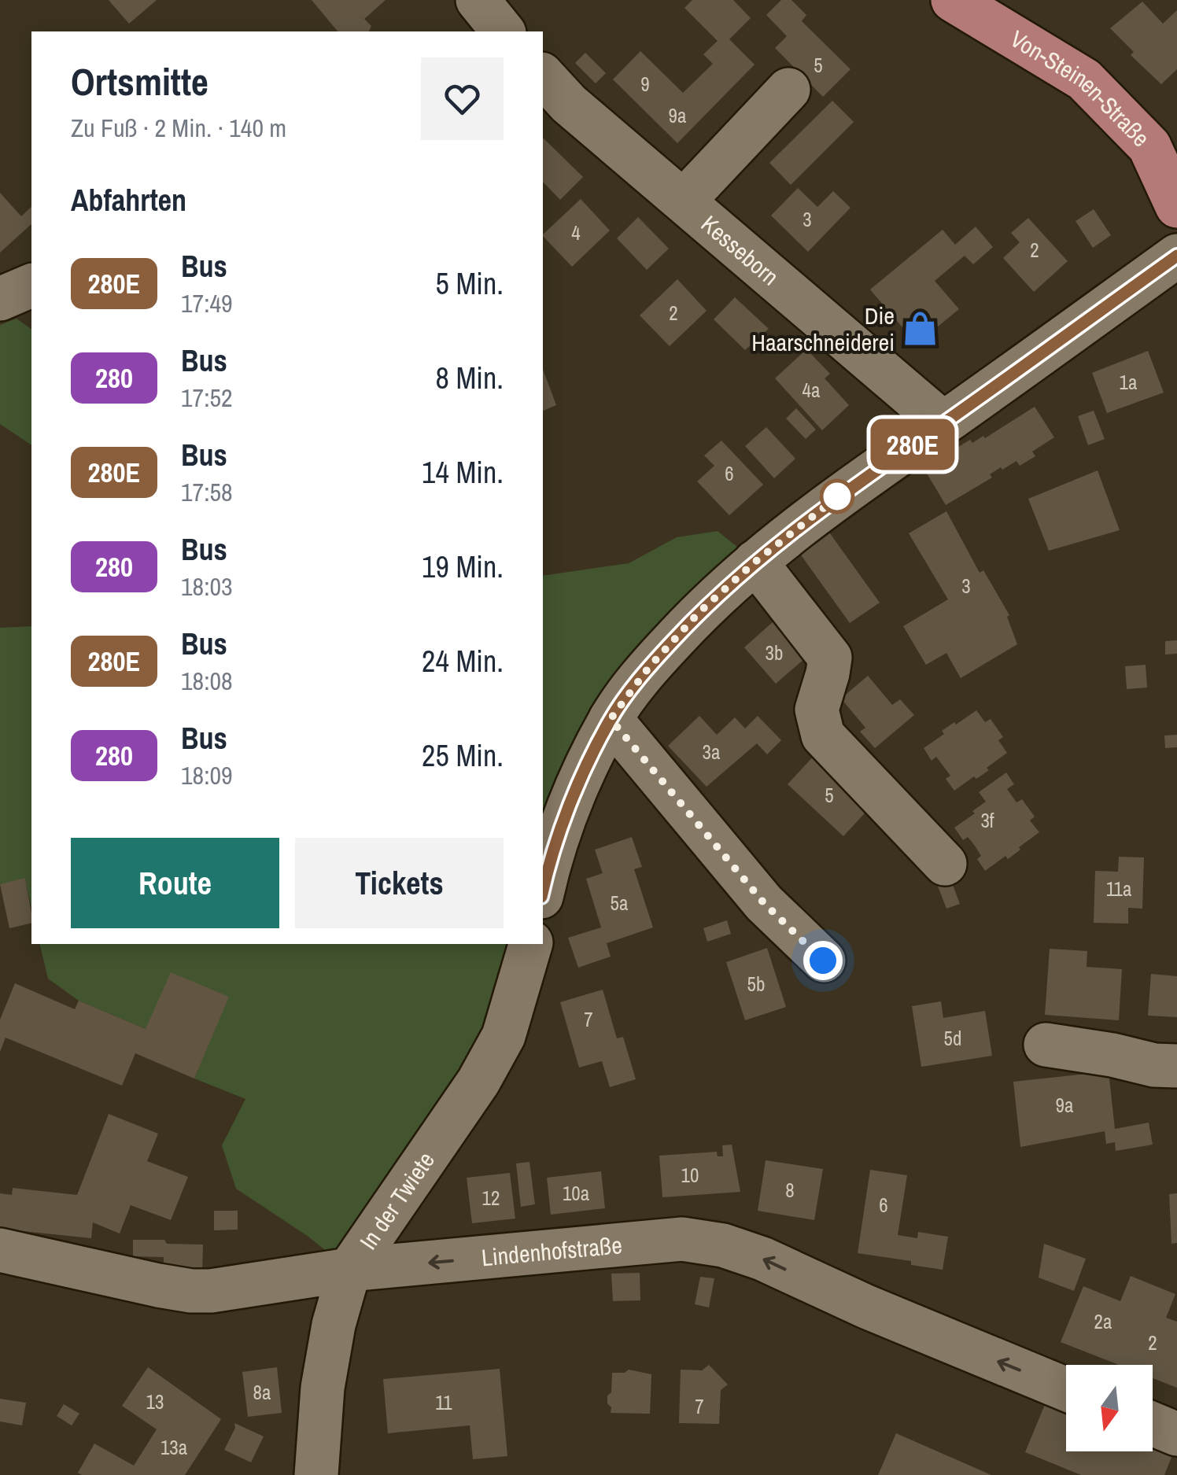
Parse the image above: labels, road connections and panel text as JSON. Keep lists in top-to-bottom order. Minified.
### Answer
{"streets":{"main road":["Von-Steinen-Straße"],"street":["Kesseborn","In der Twiete","Lindenhofstraße"]},"crossings":[["In der Twiete","Lindenhofstraße"]],"one_way":["Lindenhofstraße"],"places":{"shop":["Die Haarschneiderei"]},"lines":["bus line 280E"],"house_numbers":["5","9","9a","3","4","2","2","1a","4a","6","3","3b","3a","5","3f","11a","5a","5b","7","5d","9a","10","8","10a","12","6","2a","2","8a","13","11","7","13a"],"north":"bottom","page":{"on_map":"280E","heading":[["Ortsmitte","Zu Fuß · 2 Min. · 140 m"],"Abfahrten"],"list":[{"mark":"280E","name":"Bus","note":"17:49","value":"5 Min."},{"mark":"280","name":"Bus","note":"17:52","value":"8 Min."},{"mark":"280E","name":"Bus","note":"17:58","value":"14 Min."},{"mark":"280","name":"Bus","note":"18:03","value":"19 Min."},{"mark":"280E","name":"Bus","note":"18:08","value":"24 Min."},{"mark":"280","name":"Bus","note":"18:09","value":"25 Min."}],"buttons":["Route","Tickets"]}}
